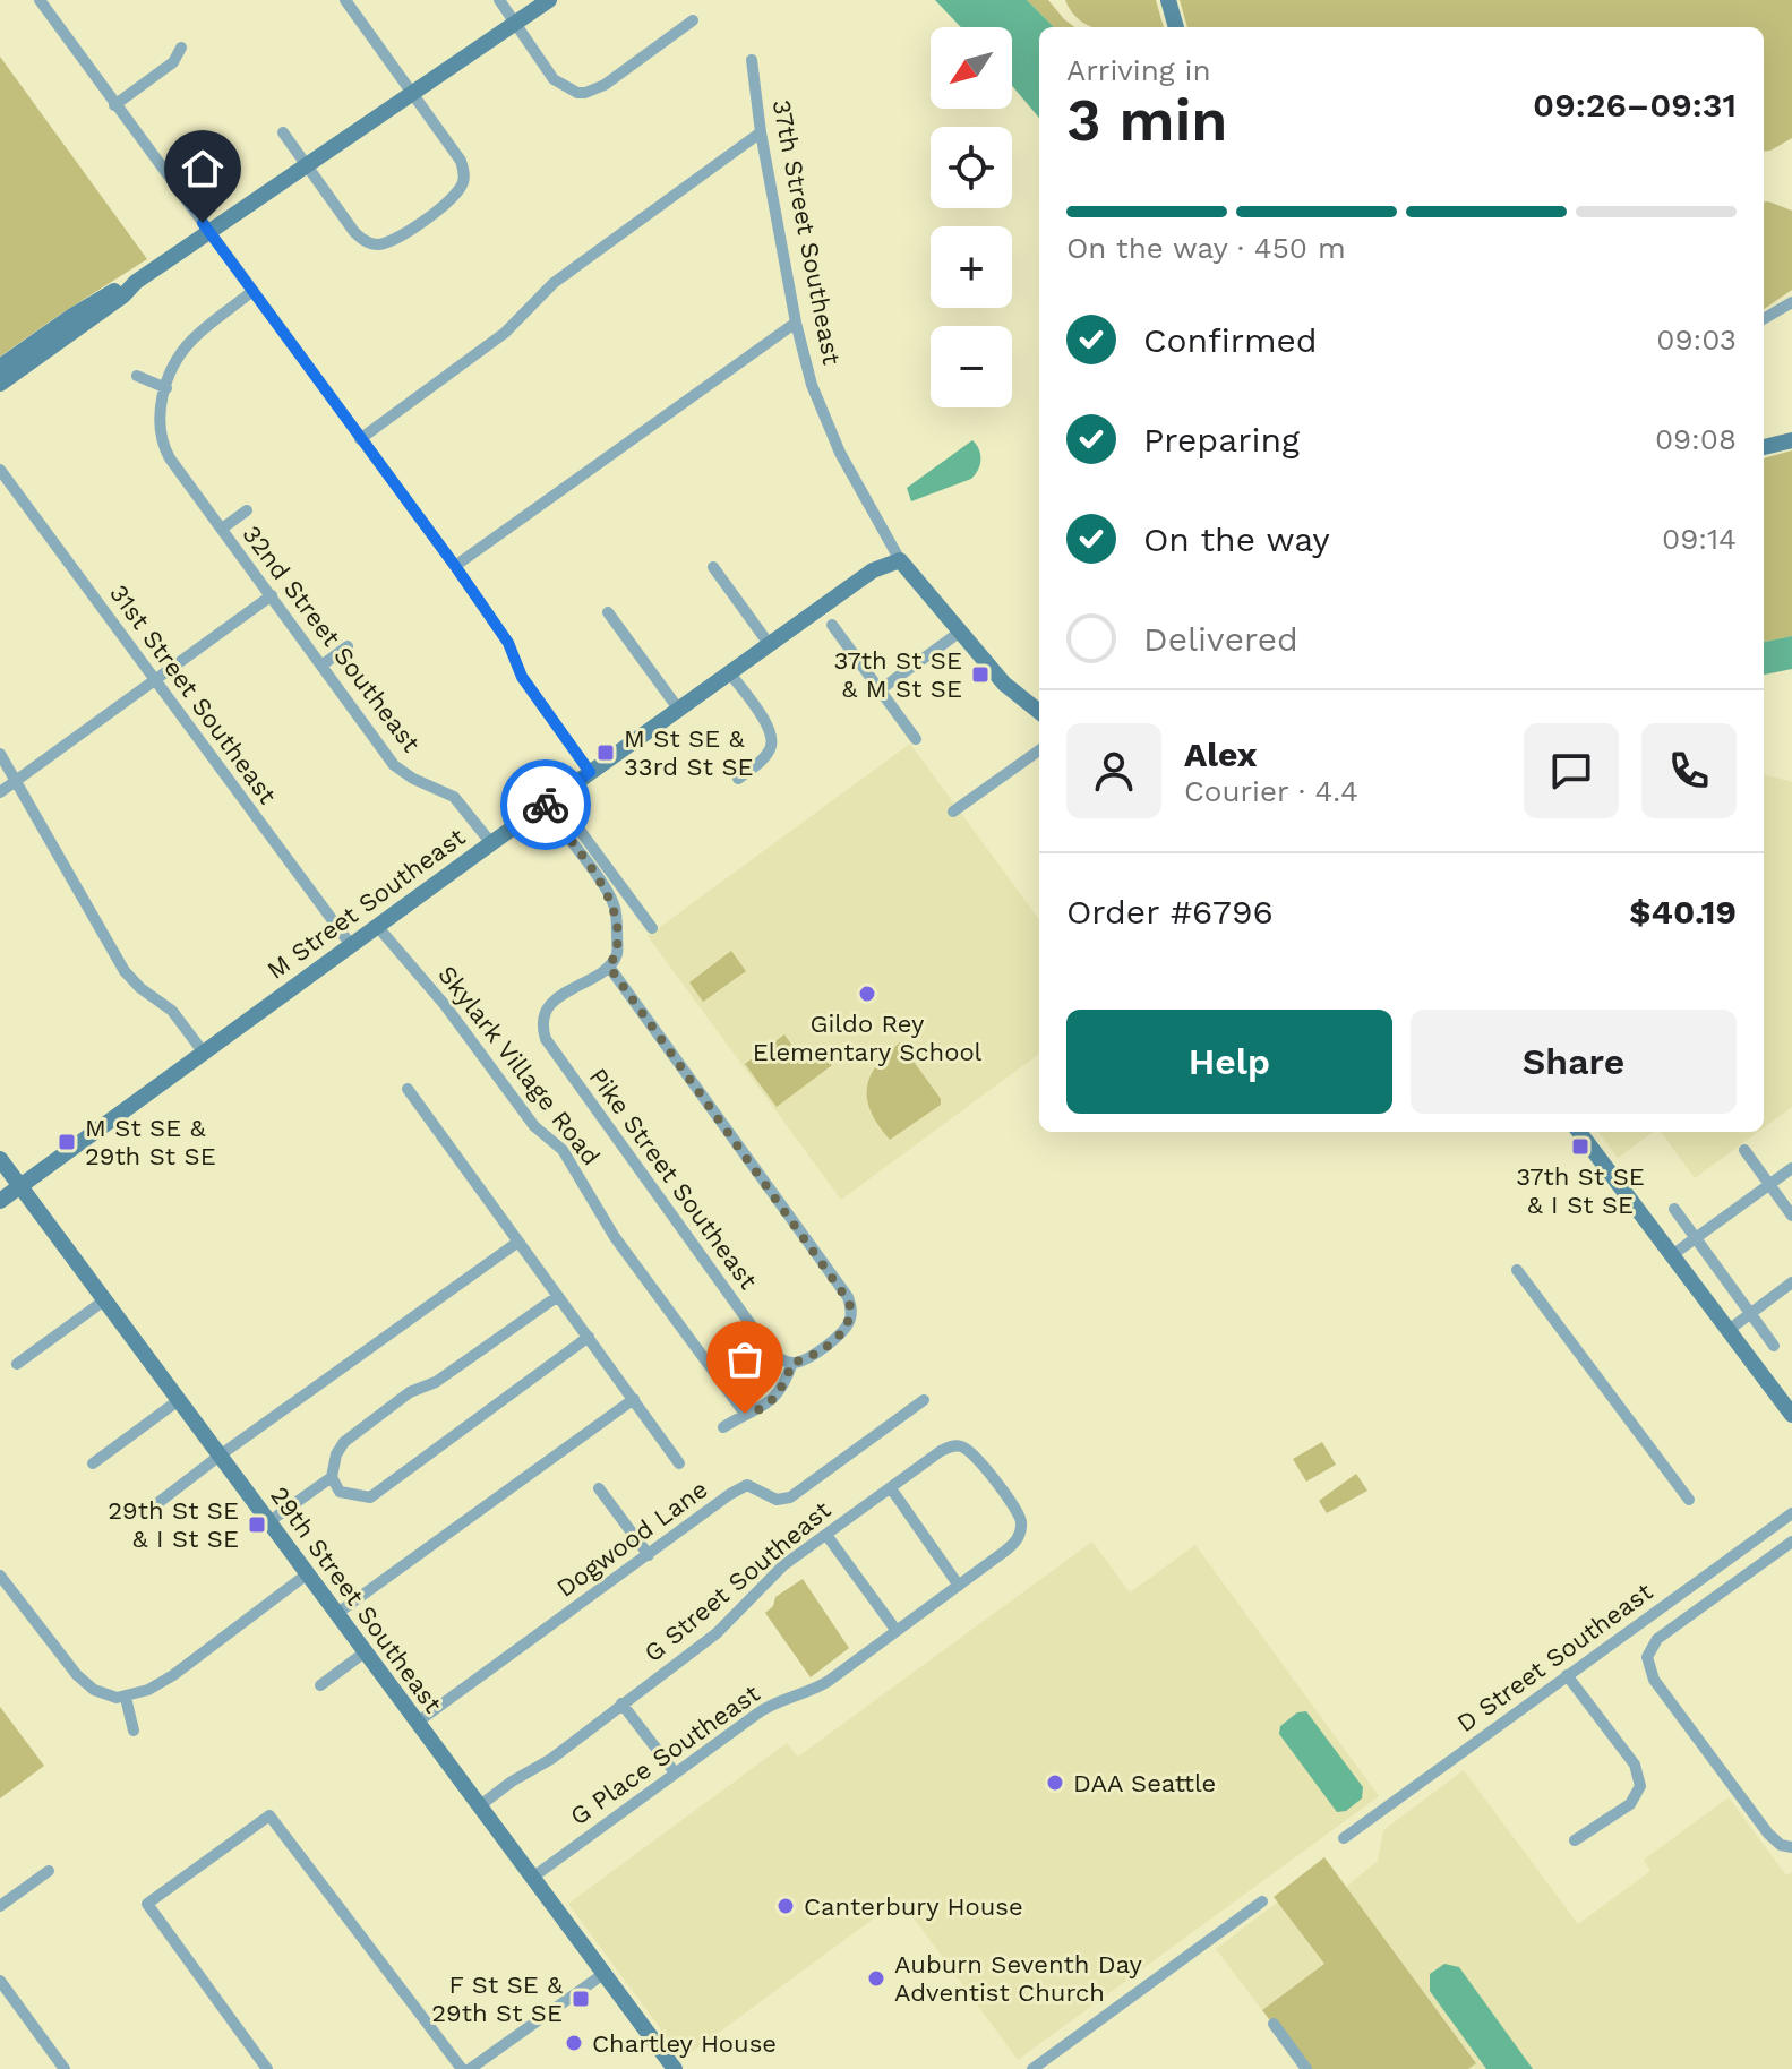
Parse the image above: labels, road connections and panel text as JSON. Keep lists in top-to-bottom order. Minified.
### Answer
{"streets":{"street":["37th Street Southeast","32nd Street Southeast","31st Street Southeast","M Street Southeast","Skylark Village Road","Pike Street Southeast","Dogwood Lane","G Street Southeast","29th Street Southeast","D Street Southeast","G Place Southeast"]},"crossings":[["37th Street Southeast","M Street Southeast"],["32nd Street Southeast","M Street Southeast"],["31st Street Southeast","M Street Southeast"],["M Street Southeast","Skylark Village Road"],["M Street Southeast","29th Street Southeast"],["Dogwood Lane","29th Street Southeast"],["G Street Southeast","29th Street Southeast"],["G Street Southeast","G Place Southeast"],["29th Street Southeast","G Place Southeast"]],"places":{"transit":["37th St SE & M St SE","M St SE & 33rd St SE","M St SE & 29th St SE","37th St SE & I St SE","29th St SE & I St SE","F St SE & 29th St SE"],"other":["Gildo Rey Elementary School","DAA Seattle","Canterbury House","Auburn Seventh Day Adventist Church","Chartley House"]},"north":"bottom left","page":{"map_buttons":["+","−"],"heading":["3 min","Arriving in","09:26–09:31"],"panel":["Alex","Courier · 4.4","Order #6796","$40.19"],"bar":"On the way · 450 m","list":[["Confirmed","09:03"],["Preparing","09:08"],["On the way","09:14"],"Delivered"],"buttons":["Help","Share"]}}
